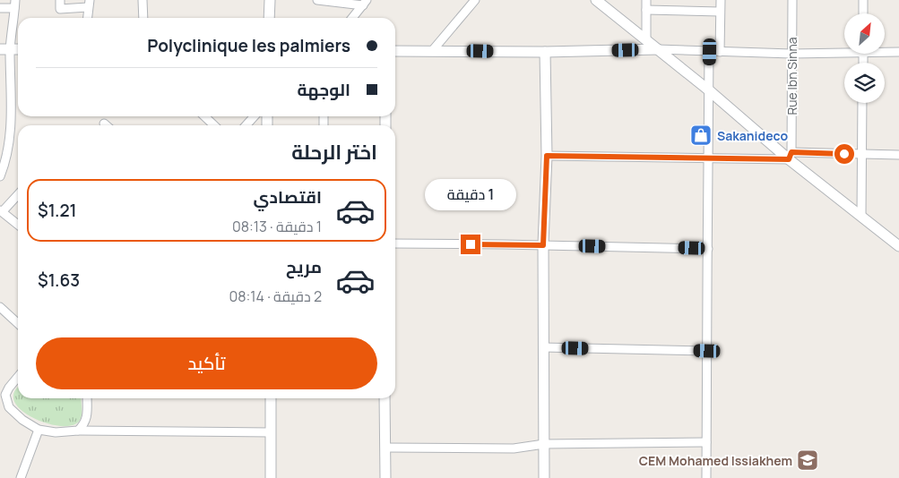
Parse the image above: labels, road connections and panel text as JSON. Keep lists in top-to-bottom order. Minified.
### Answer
{"streets":{"street":["Rue Ibn Sinna"]},"places":{"shop":["Sakanideco"],"school or university":["CEM Mohamed Issiakhem"]},"north":"top right","page":{"banner":["Polyclinique les palmiers","الوجهة"],"heading":"اختر الرحلة","bubble":"1 دقيقة","list":[{"name":"اقتصادي","note":"1 دقيقة · 08:13","value":"$1.21"},{"name":"مريح","note":"2 دقيقة · 08:14","value":"$1.63"}],"buttons":"تأكيد"}}
